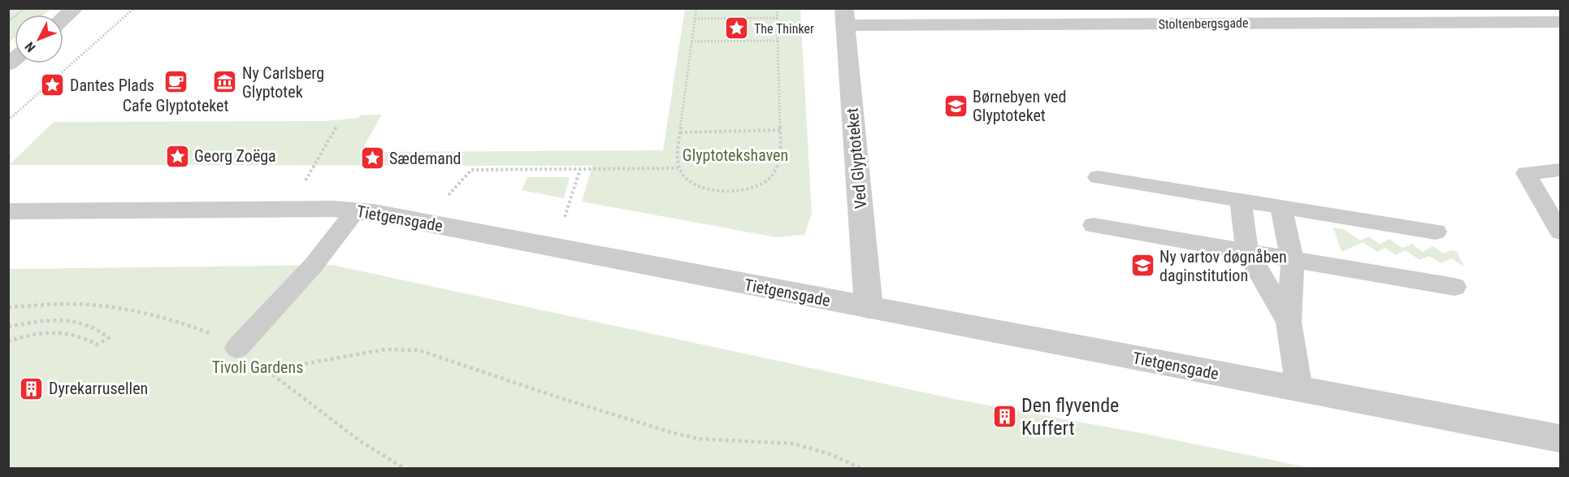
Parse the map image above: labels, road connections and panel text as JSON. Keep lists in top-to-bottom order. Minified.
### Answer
{"streets":{"street":["Stoltenbergsgade","Ved Glyptoteket","Tietgensgade"]},"crossings":[["Stoltenbergsgade","Ved Glyptoteket"],["Ved Glyptoteket","Tietgensgade"]],"parks":["Glyptotekshaven","Tivoli Gardens"],"places":{"place":["The Thinker","Dantes Plads","Georg Zoëga","Sædemand"],"cafe":["Cafe Glyptoteket"],"museum":["Ny Carlsberg Glyptotek"],"school or university":["Børnebyen ved Glyptoteket","Ny vartov døgnåben daginstitution"],"building":["Dyrekarrusellen","Den flyvende Kuffert"]},"north":"bottom left"}
